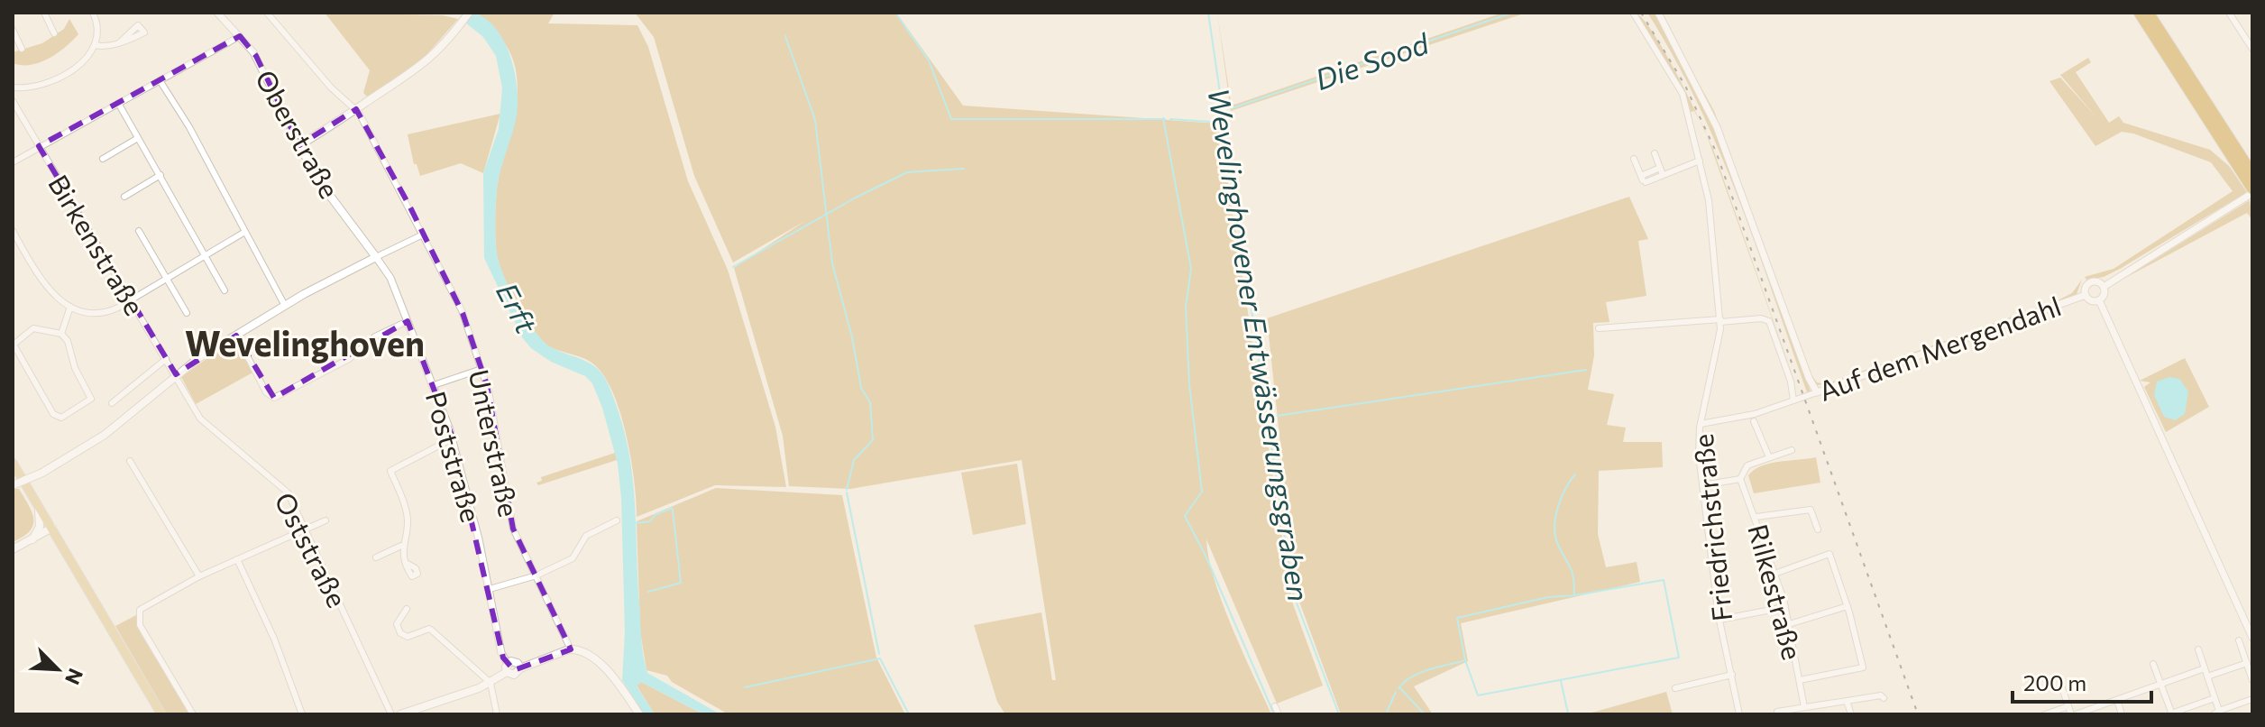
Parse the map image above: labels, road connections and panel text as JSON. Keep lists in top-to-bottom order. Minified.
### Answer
{"streets":{"main road":["Oberstraße"],"street":["Birkenstraße","Auf dem Mergendahl","Unterstraße","Poststraße","Friedrichstraße","Oststraße","Rilkestraße"]},"crossings":[["Oberstraße","Poststraße"],["Birkenstraße","Oststraße"],["Auf dem Mergendahl","Friedrichstraße"]],"districts":["Wevelinghoven"],"water":["Die Sood","Erft","Wevelinghovener Entwässerungsgraben"],"scale_bar":"200 m","north":"bottom right"}
